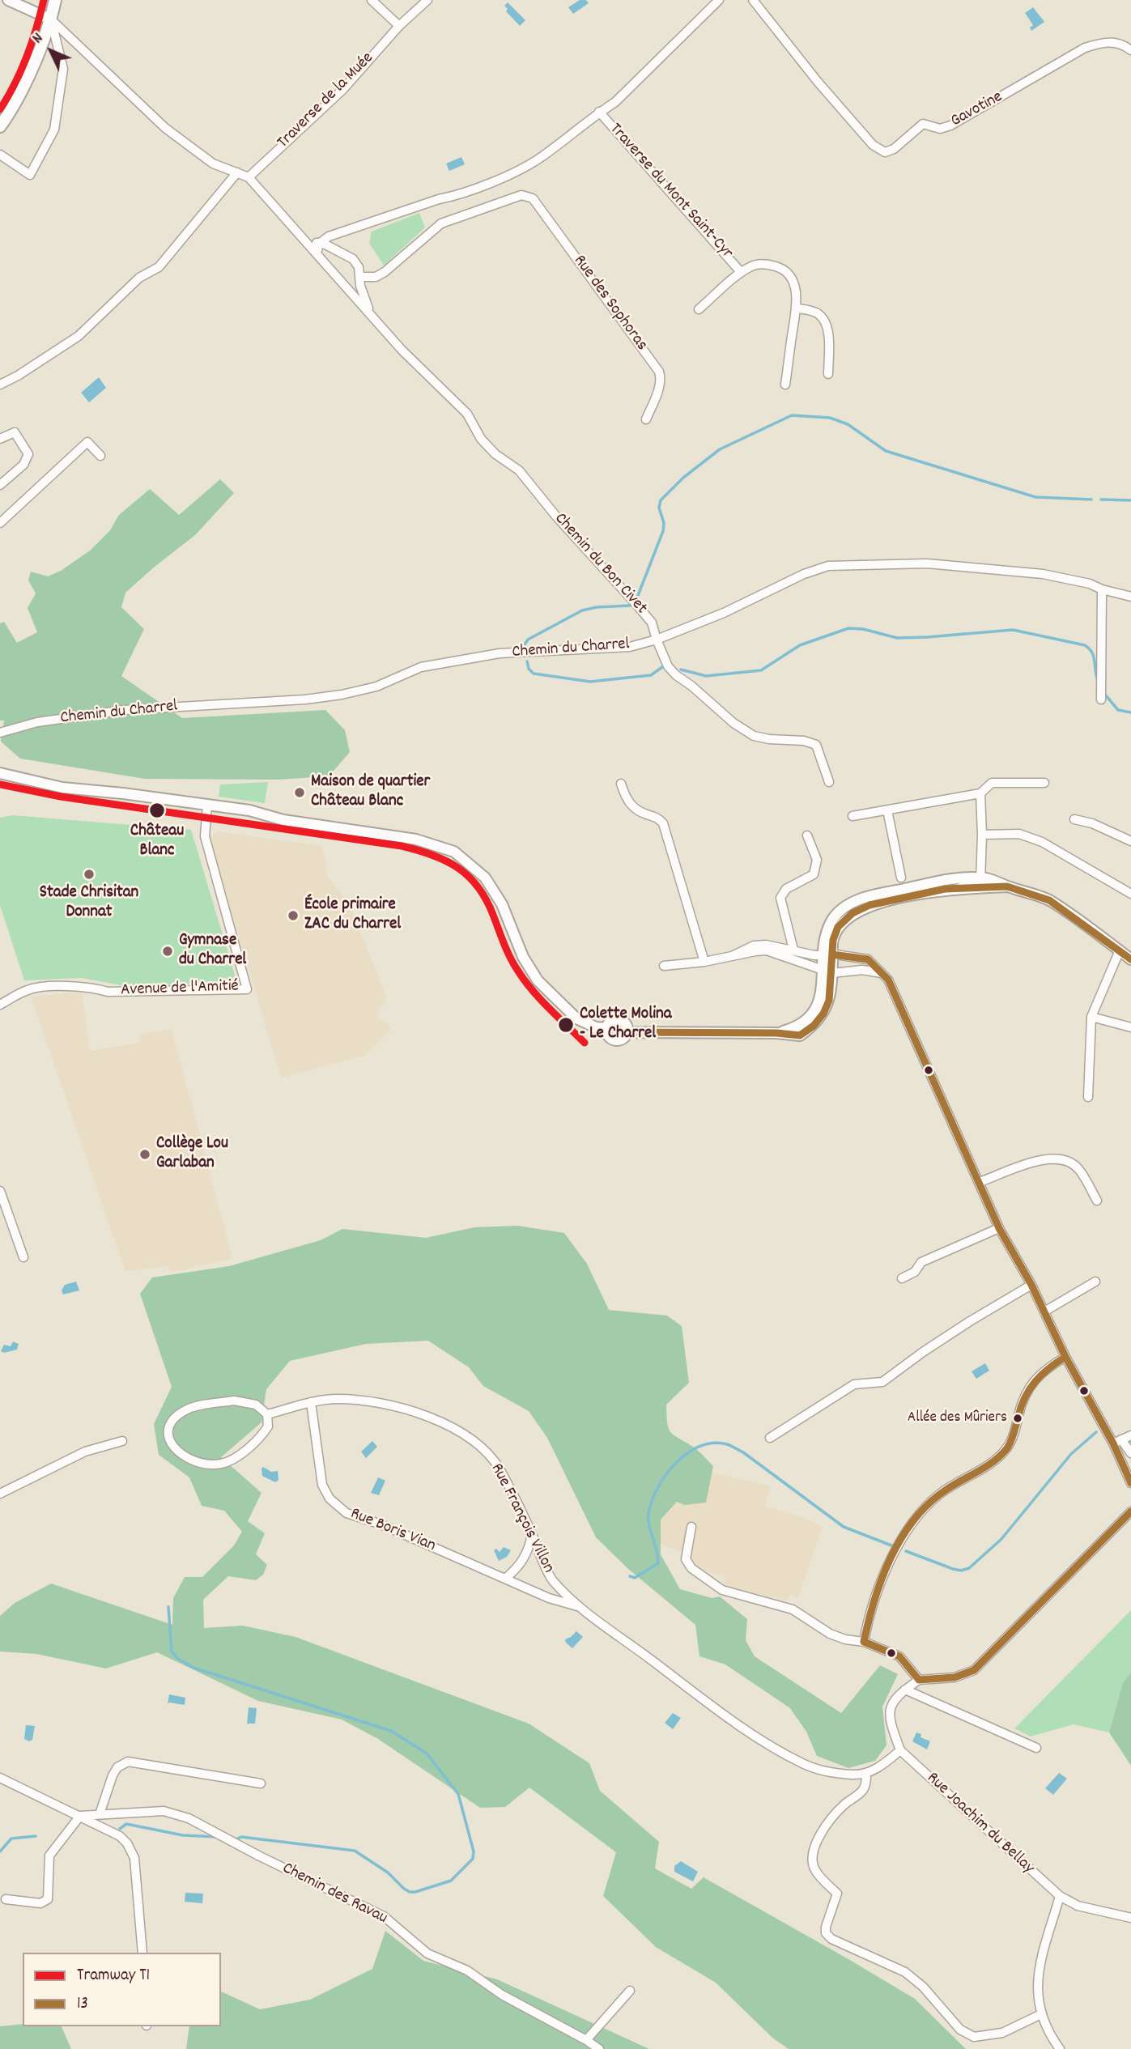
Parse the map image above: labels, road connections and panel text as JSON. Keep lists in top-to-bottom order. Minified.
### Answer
{"streets":{"street":["Traverse de la Muée","Gavotine","Traverse du Mont Saint-Cyr","Rue des Sophoras","Chemin du Bon Civet","Chemin du Charrel","Avenue de l'Amitié","Rue François Villon","Rue Boris Vian","Rue Joachim du Bellay","Chemin des Ravau"]},"crossings":[["Traverse de la Muée","Chemin du Bon Civet"],["Rue des Sophoras","Chemin du Bon Civet"],["Chemin du Bon Civet","Chemin du Charrel"],["Rue François Villon","Rue Boris Vian"]],"places":["Maison de quartier Château Blanc","Château Blanc","Stade Chrisitan Donnat","École primaire ZAC du Charrel","Gymnase du Charrel","Colette Molina - Le Charrel","Collège Lou Garlaban","Allée des Mûriers"],"lines":["tram line T1","transit line 13"],"legend":["Tramway T1","13"],"north":"top left"}
